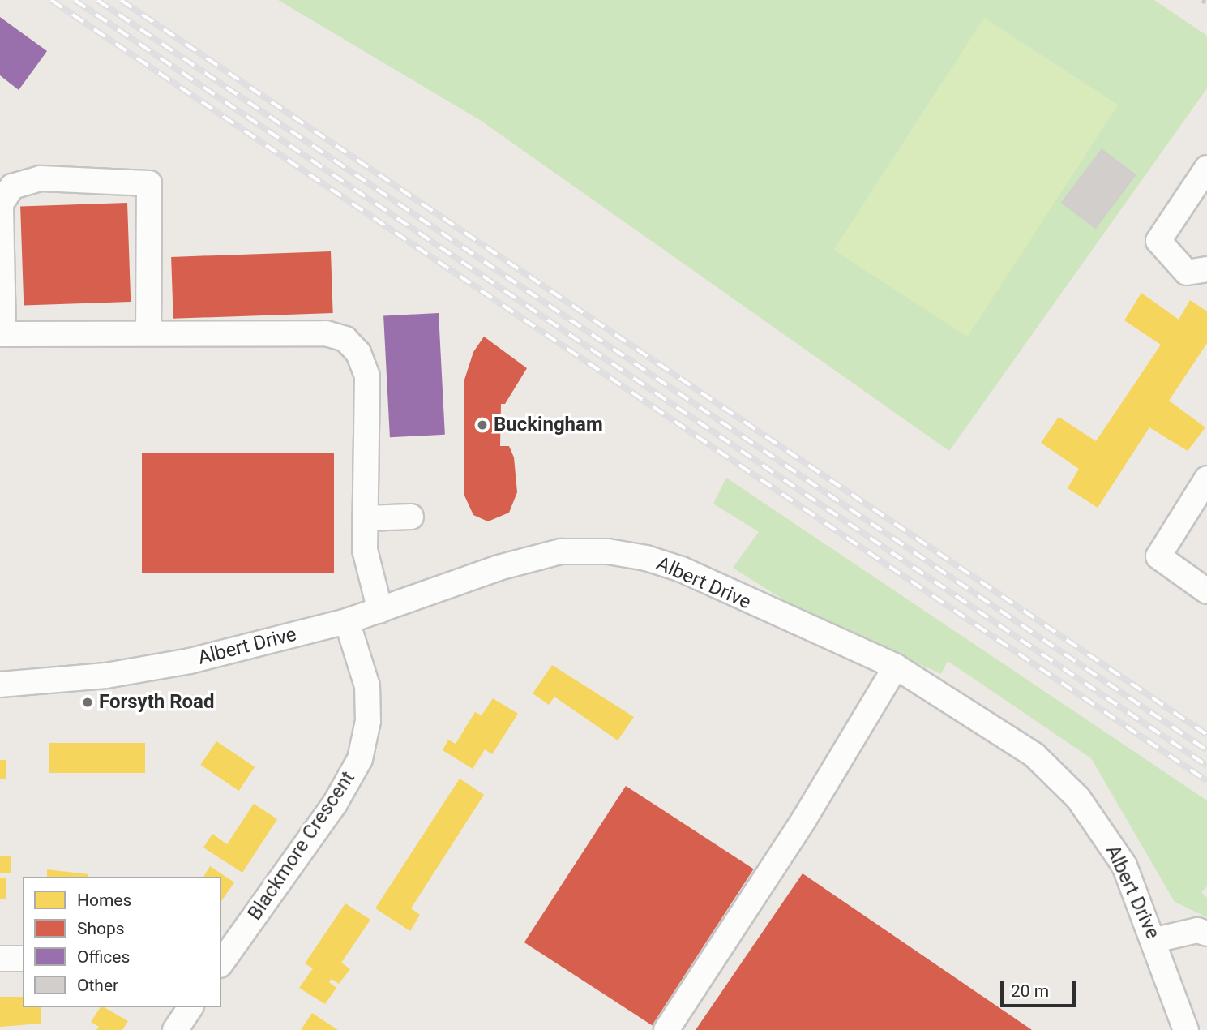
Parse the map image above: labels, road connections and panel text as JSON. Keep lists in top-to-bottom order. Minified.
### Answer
{"streets":{"street":["Albert Drive","Blackmore Crescent"]},"crossings":[["Albert Drive","Blackmore Crescent"]],"places":["Buckingham","Forsyth Road"],"legend":["Homes","Shops","Offices","Other"],"scale_bar":"20 m"}
